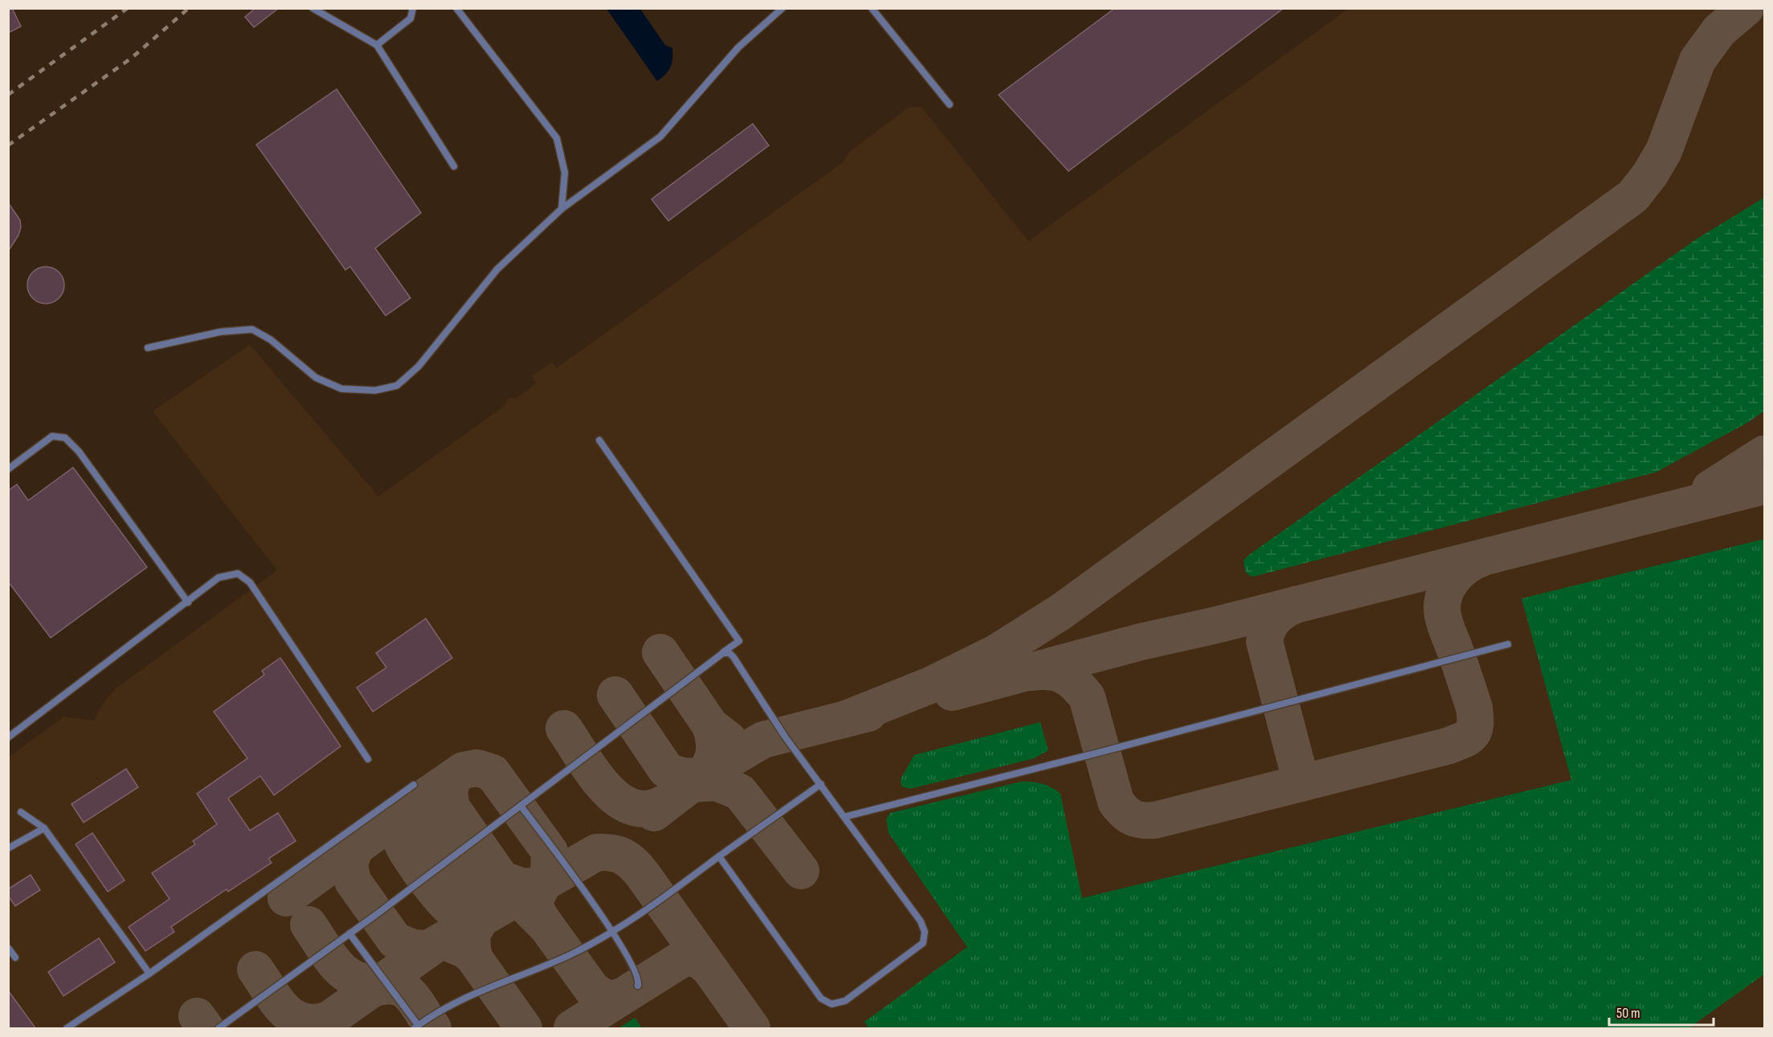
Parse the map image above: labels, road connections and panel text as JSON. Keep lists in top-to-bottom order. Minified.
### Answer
{"scale_bar":"50 m"}
